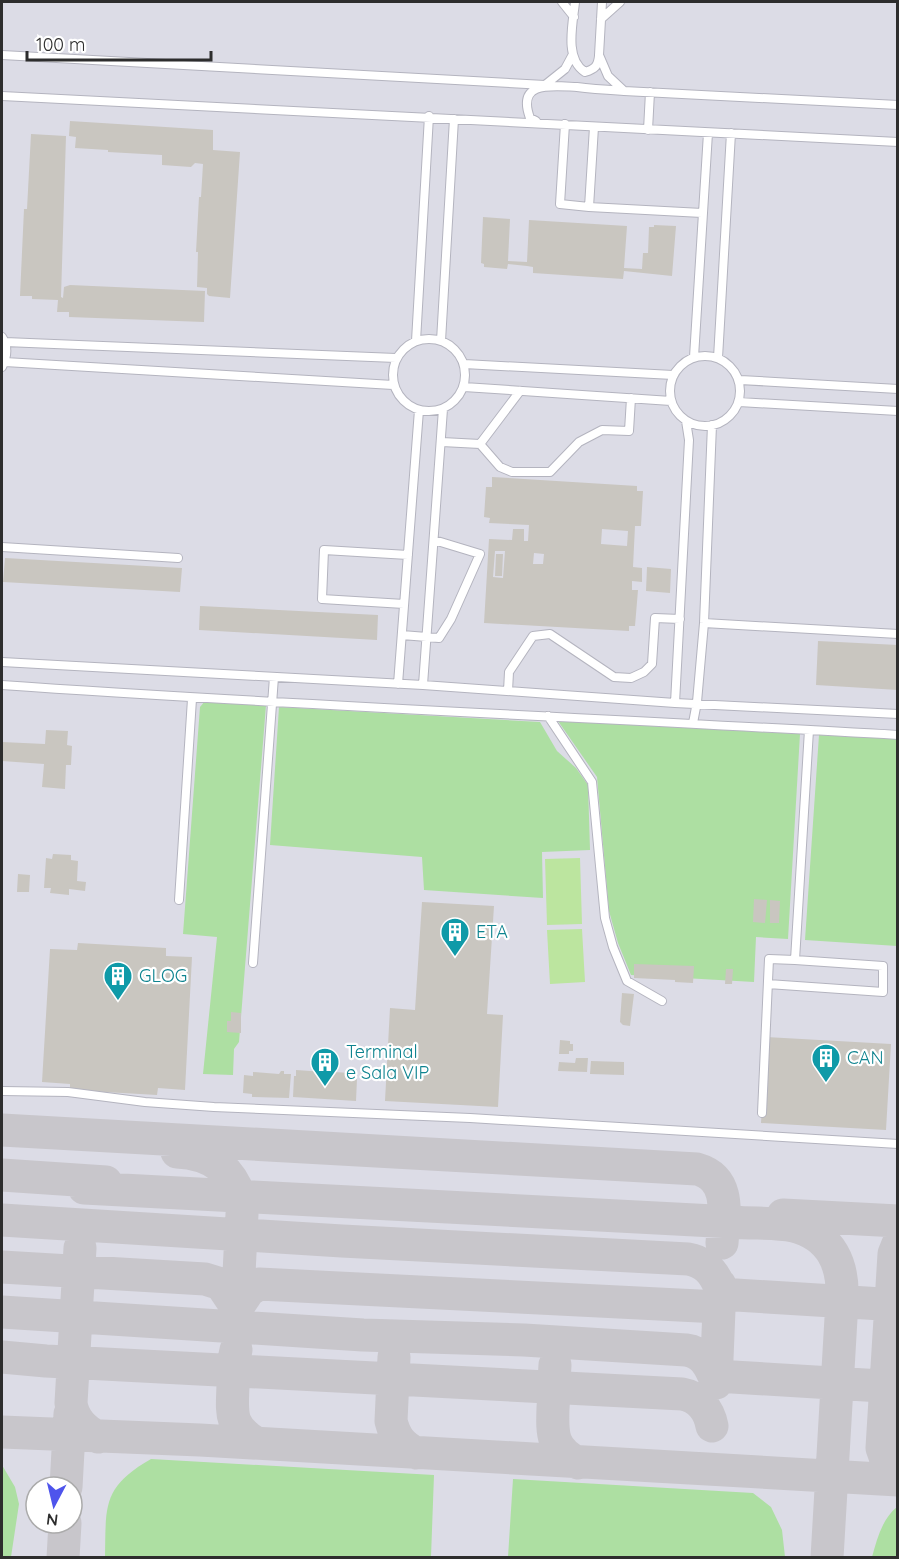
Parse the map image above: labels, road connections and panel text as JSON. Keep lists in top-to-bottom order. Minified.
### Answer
{"places":{"building":["ETA","GLOG","CAN","Terminal e Sala VIP"]},"scale_bar":"100 m","north":"bottom"}
